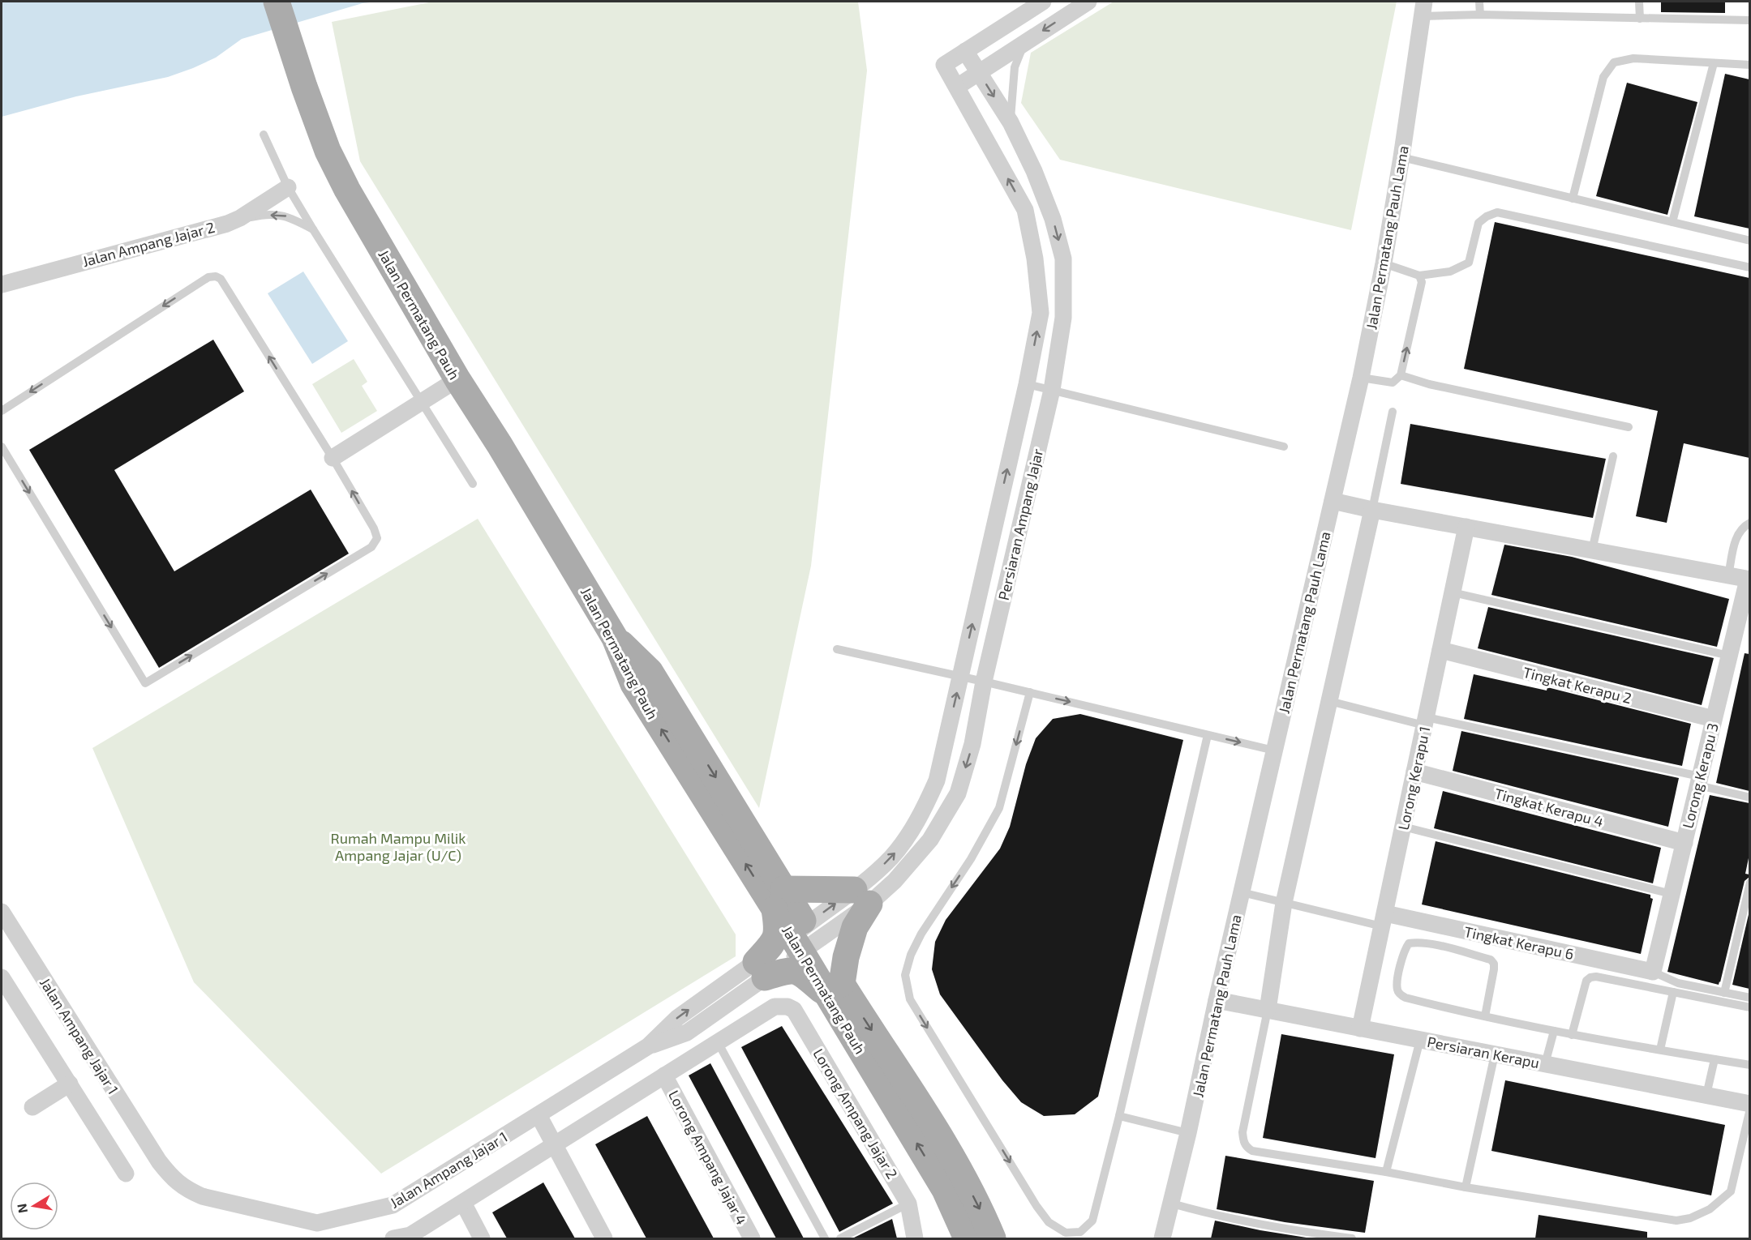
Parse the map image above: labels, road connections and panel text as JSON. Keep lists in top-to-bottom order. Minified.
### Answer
{"streets":{"main road":["Jalan Permatang Pauh"],"street":["Jalan Permatang Pauh Lama","Jalan Ampang Jajar 2","Persiaran Ampang Jajar","Tingkat Kerapu 2","Lorong Kerapu 3","Lorong Kerapu 1","Tingkat Kerapu 4","Tingkat Kerapu 6","Jalan Ampang Jajar 1","Persiaran Kerapu","Lorong Ampang Jajar 2","Lorong Ampang Jajar 4"]},"crossings":[["Jalan Permatang Pauh Lama","Persiaran Kerapu"],["Jalan Permatang Pauh","Persiaran Ampang Jajar"],["Jalan Permatang Pauh","Jalan Ampang Jajar 1"],["Persiaran Ampang Jajar","Jalan Ampang Jajar 1"],["Tingkat Kerapu 2","Lorong Kerapu 3"],["Tingkat Kerapu 2","Lorong Kerapu 1"],["Lorong Kerapu 3","Tingkat Kerapu 4"],["Lorong Kerapu 3","Tingkat Kerapu 6"],["Lorong Kerapu 1","Tingkat Kerapu 4"],["Lorong Kerapu 1","Tingkat Kerapu 6"],["Lorong Kerapu 1","Persiaran Kerapu"]],"parks":["Rumah Mampu Milik Ampang Jajar (U/C)"],"north":"left"}
